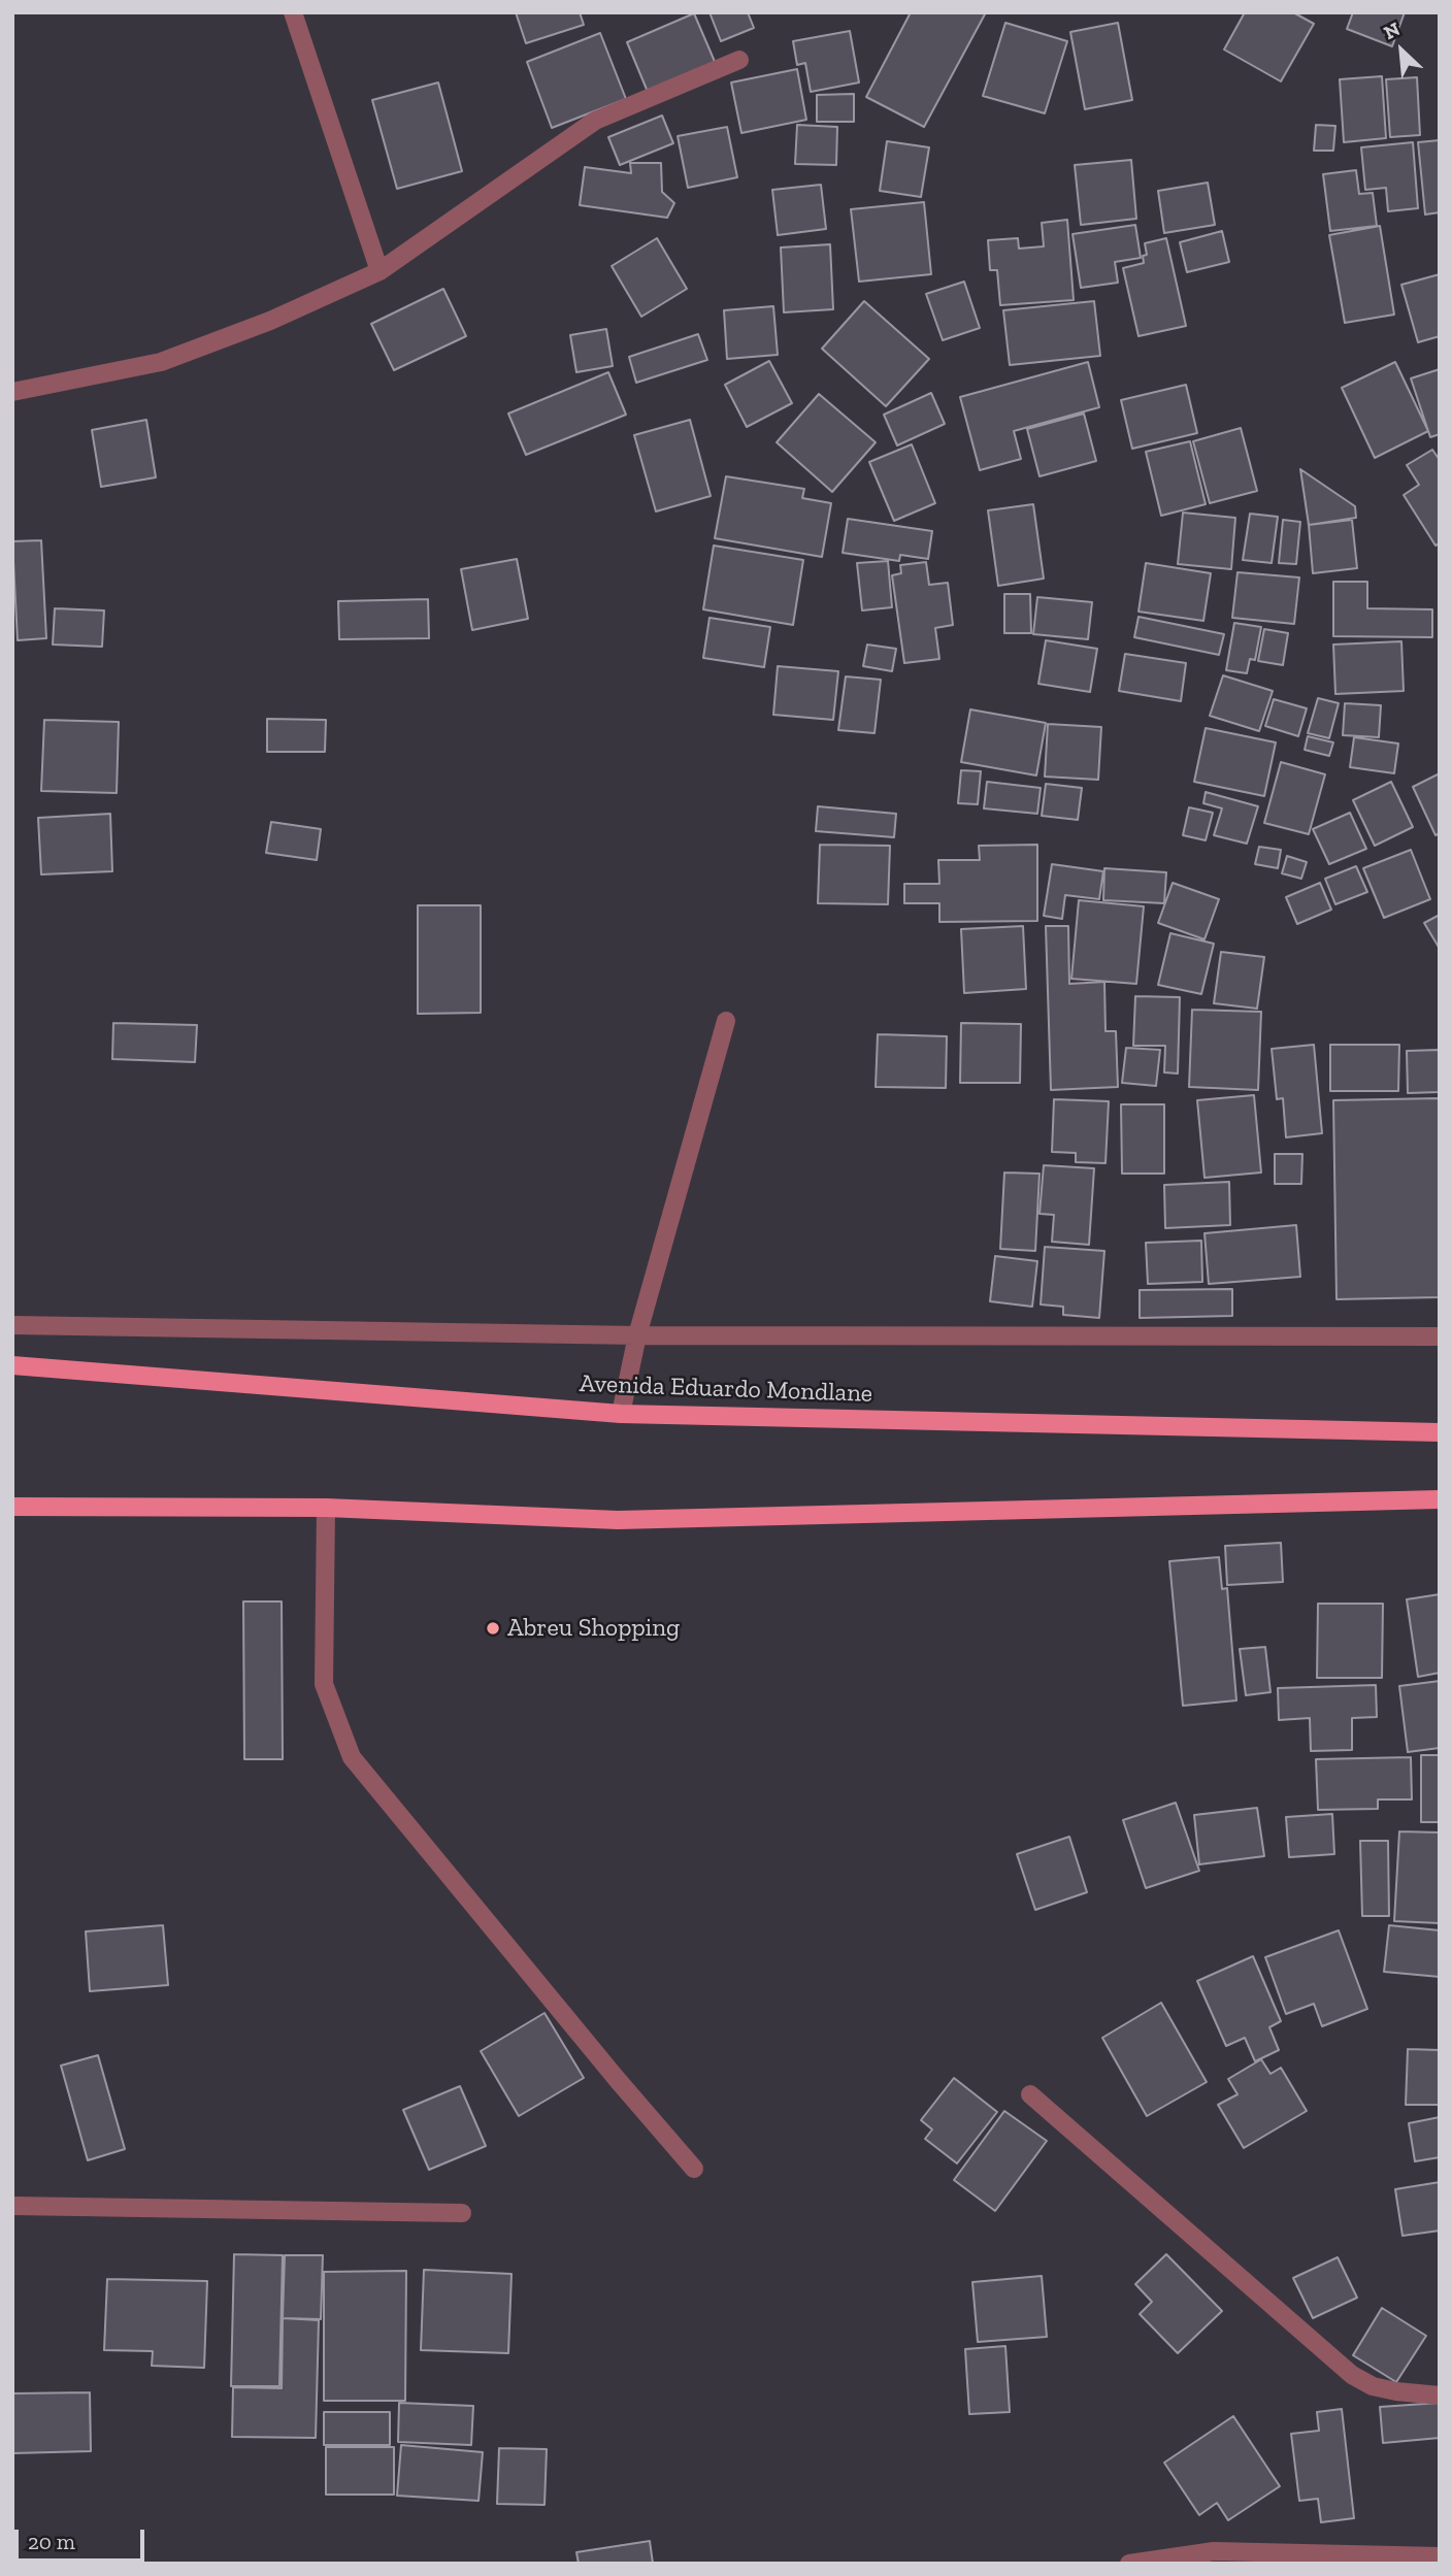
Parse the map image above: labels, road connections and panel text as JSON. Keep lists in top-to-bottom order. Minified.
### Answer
{"streets":{"main road":["Avenida Eduardo Mondlane"]},"places":["Abreu Shopping"],"scale_bar":"20 m","north":"top left"}
